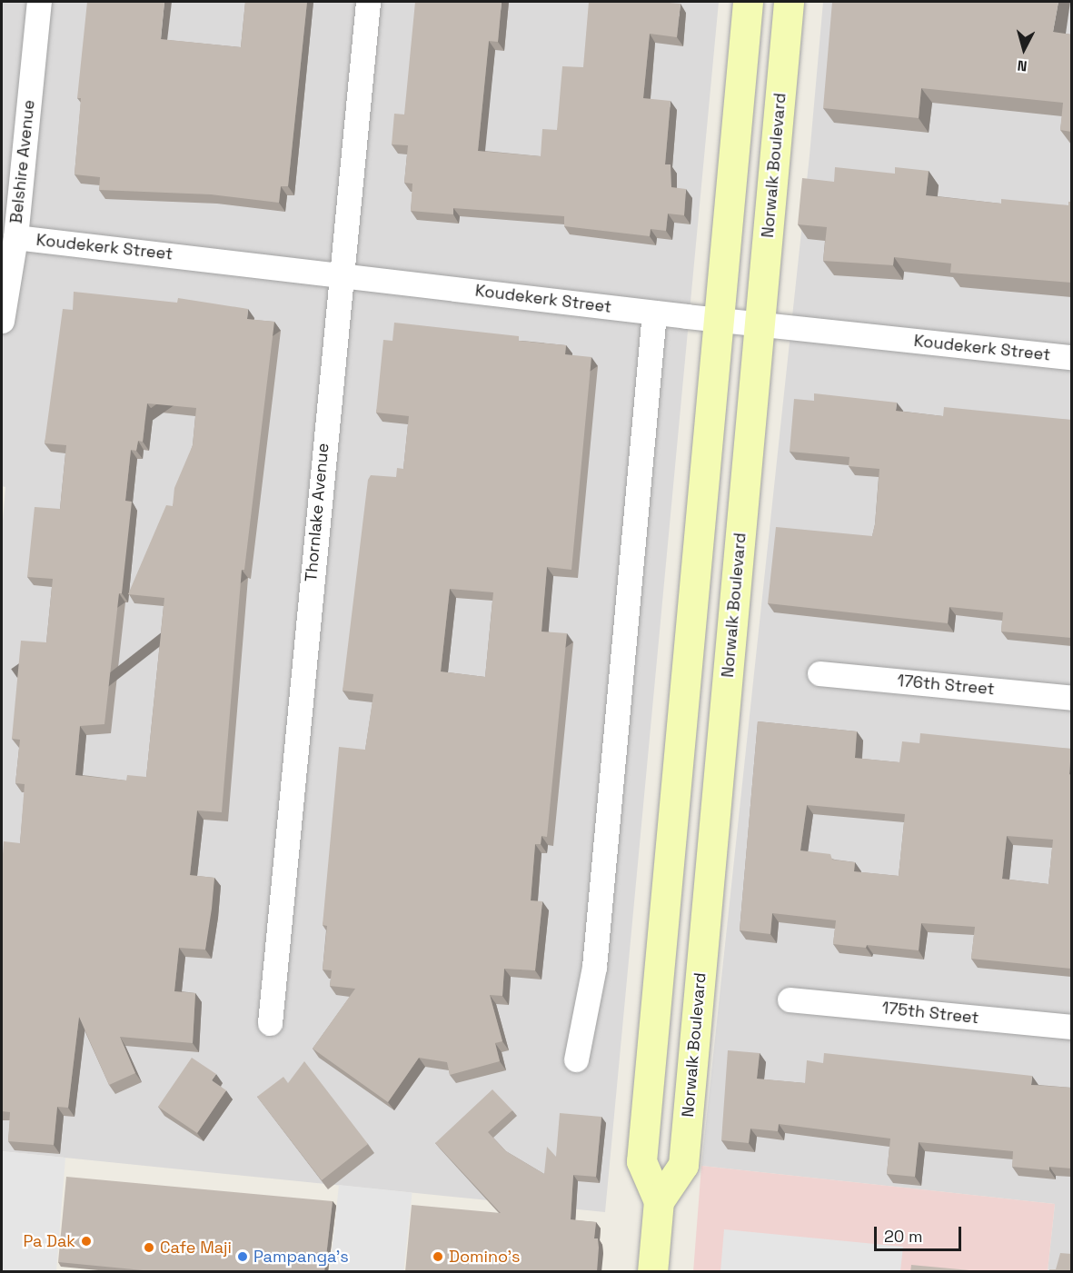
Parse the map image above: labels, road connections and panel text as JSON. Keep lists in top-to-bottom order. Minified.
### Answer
{"streets":{"main road":["Norwalk Boulevard"],"street":["Belshire Avenue","Koudekerk Street","Thornlake Avenue","176th Street","175th Street"]},"crossings":[["Belshire Avenue","Koudekerk Street"],["Norwalk Boulevard","Koudekerk Street"],["Koudekerk Street","Thornlake Avenue"]],"places":["Pa Dak","Cafe Maji","Pampanga's","Domino's"],"scale_bar":"20 m","north":"bottom"}
